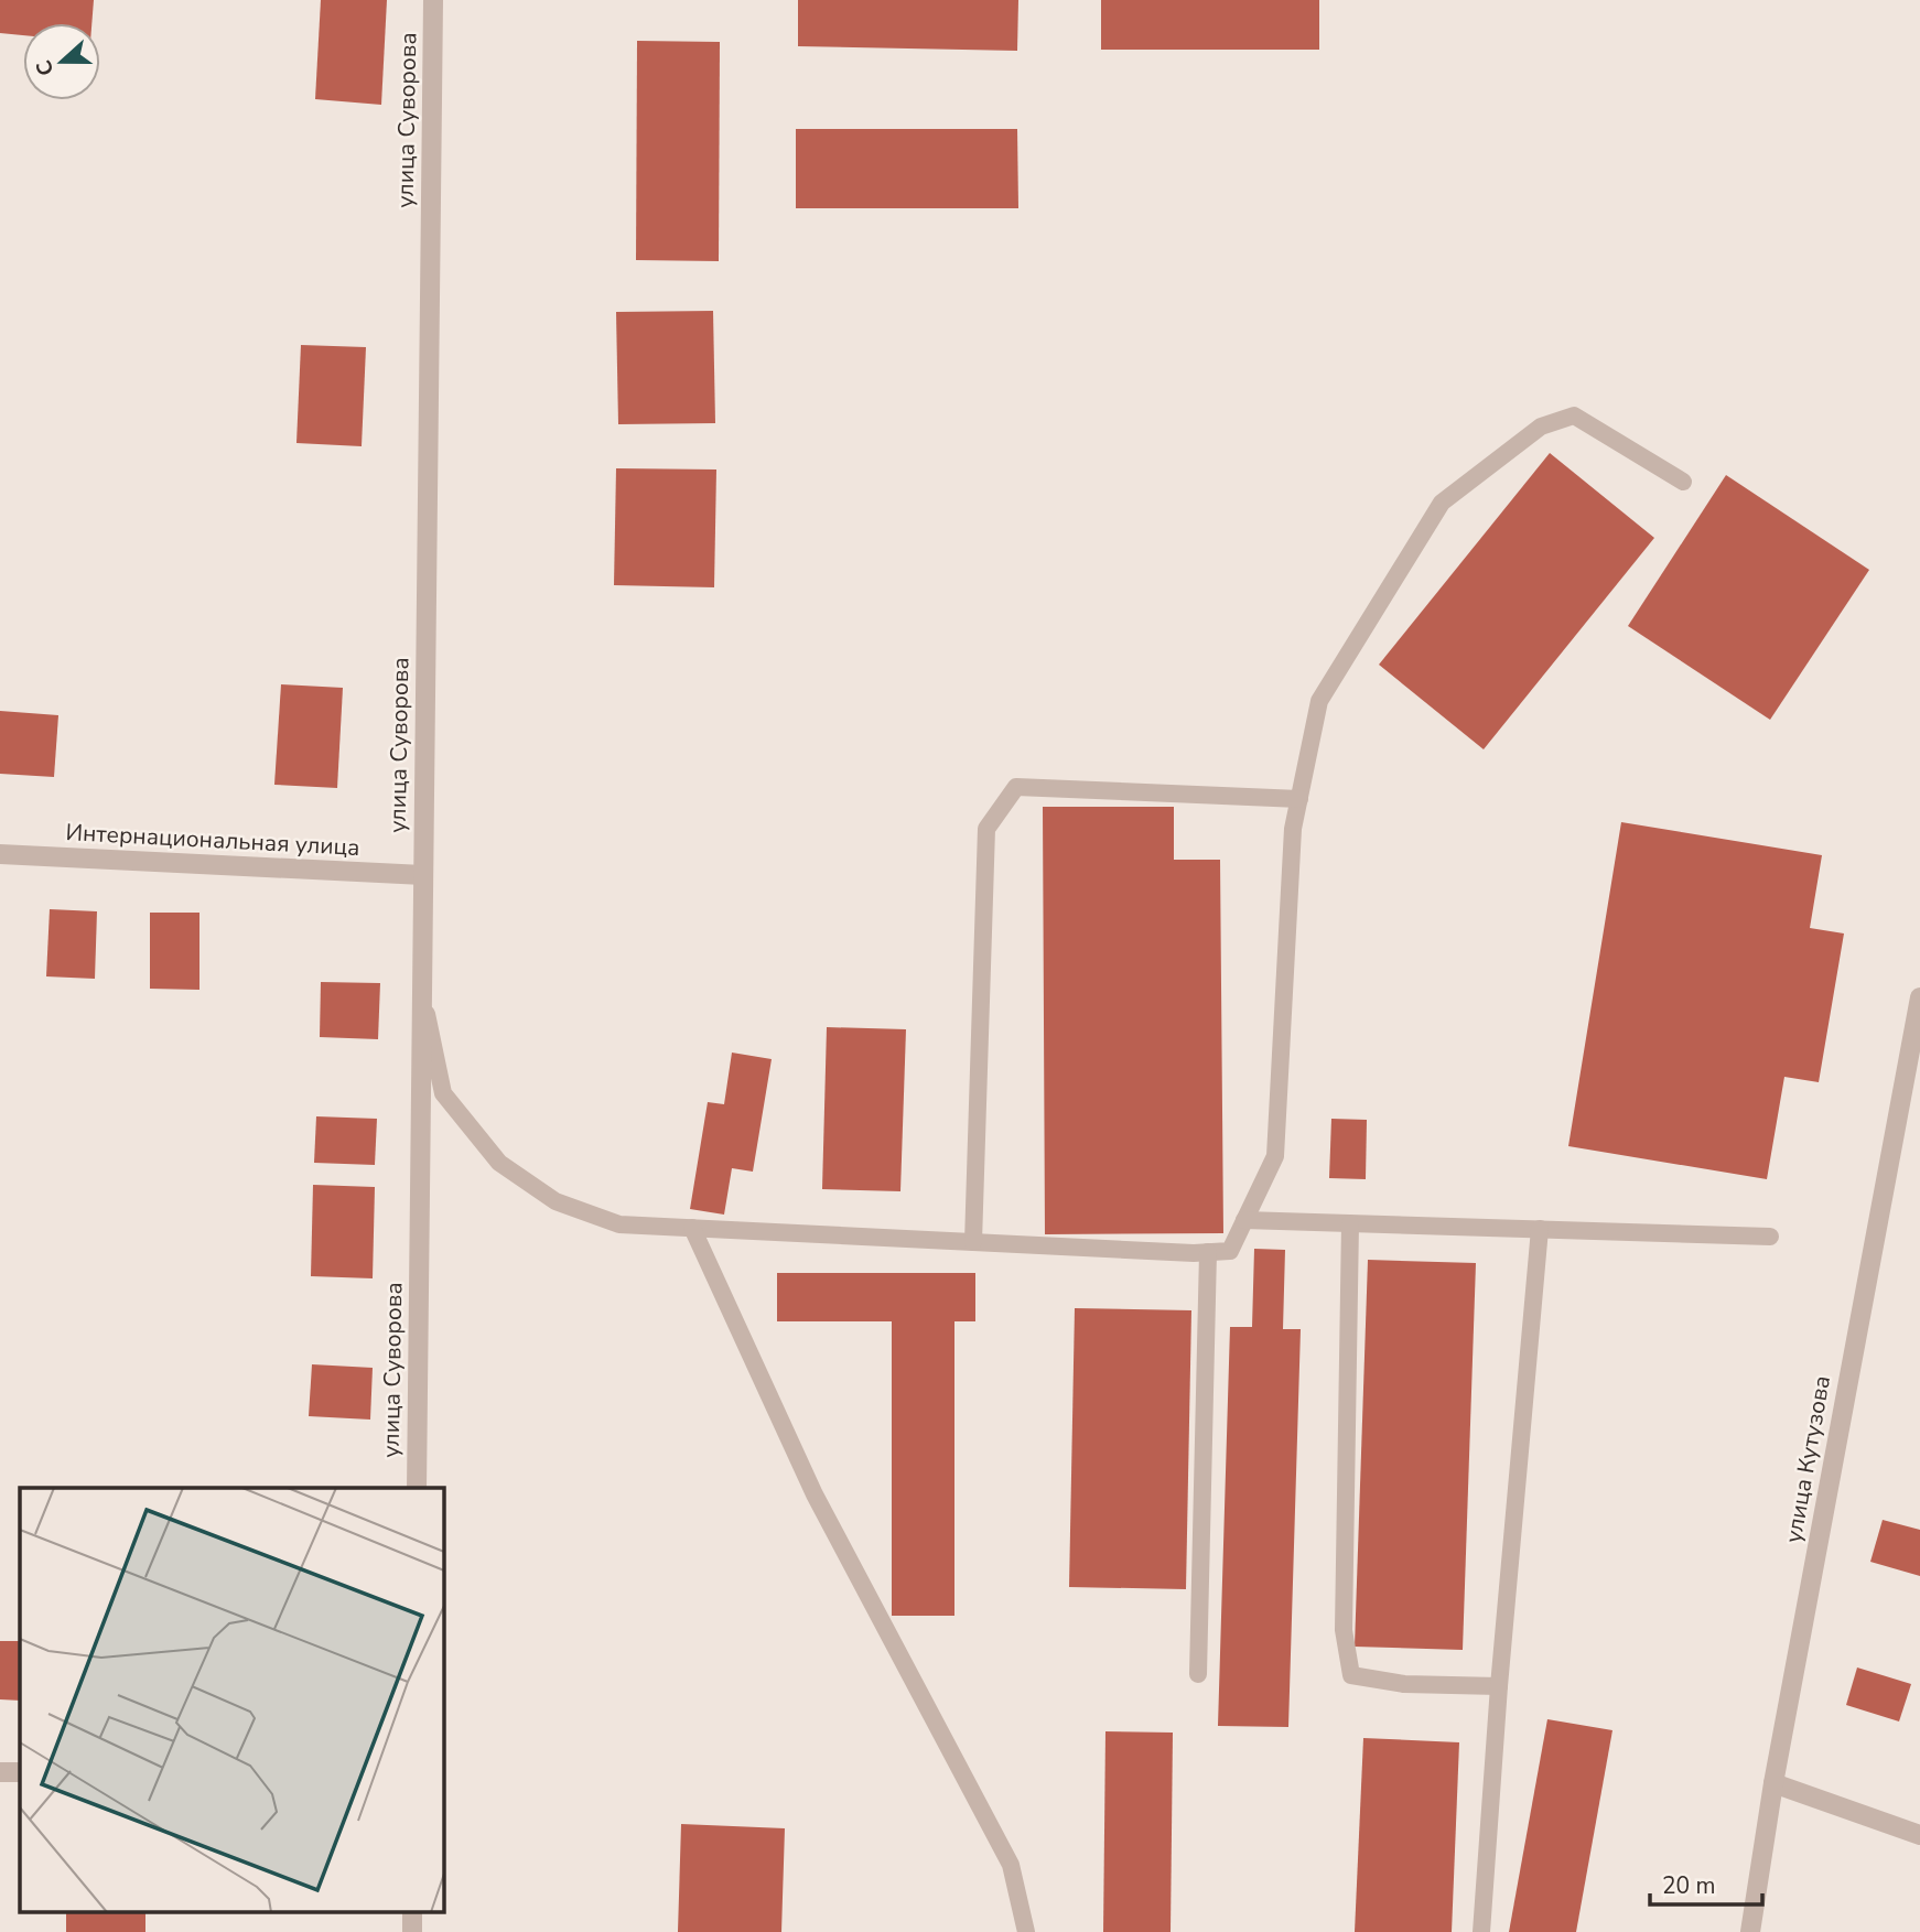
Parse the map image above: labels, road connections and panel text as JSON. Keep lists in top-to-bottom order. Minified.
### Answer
{"streets":{"street":["улица Суворова","Интернациональная улица","улица Кутузова"]},"crossings":[["улица Суворова","Интернациональная улица"]],"scale_bar":"20 m","north":"left"}
